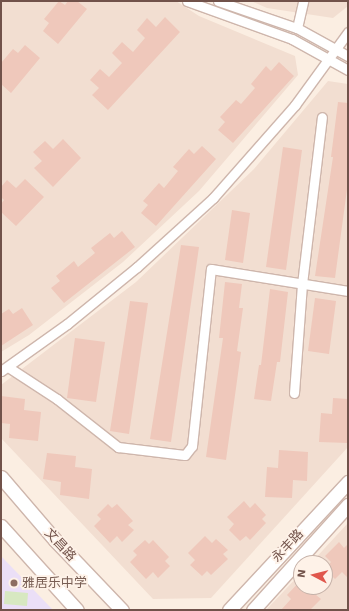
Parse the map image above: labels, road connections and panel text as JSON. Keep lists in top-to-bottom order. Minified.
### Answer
{"streets":{"street":["文昌路","永丰路"]},"places":["雅居乐中学"],"north":"left"}
